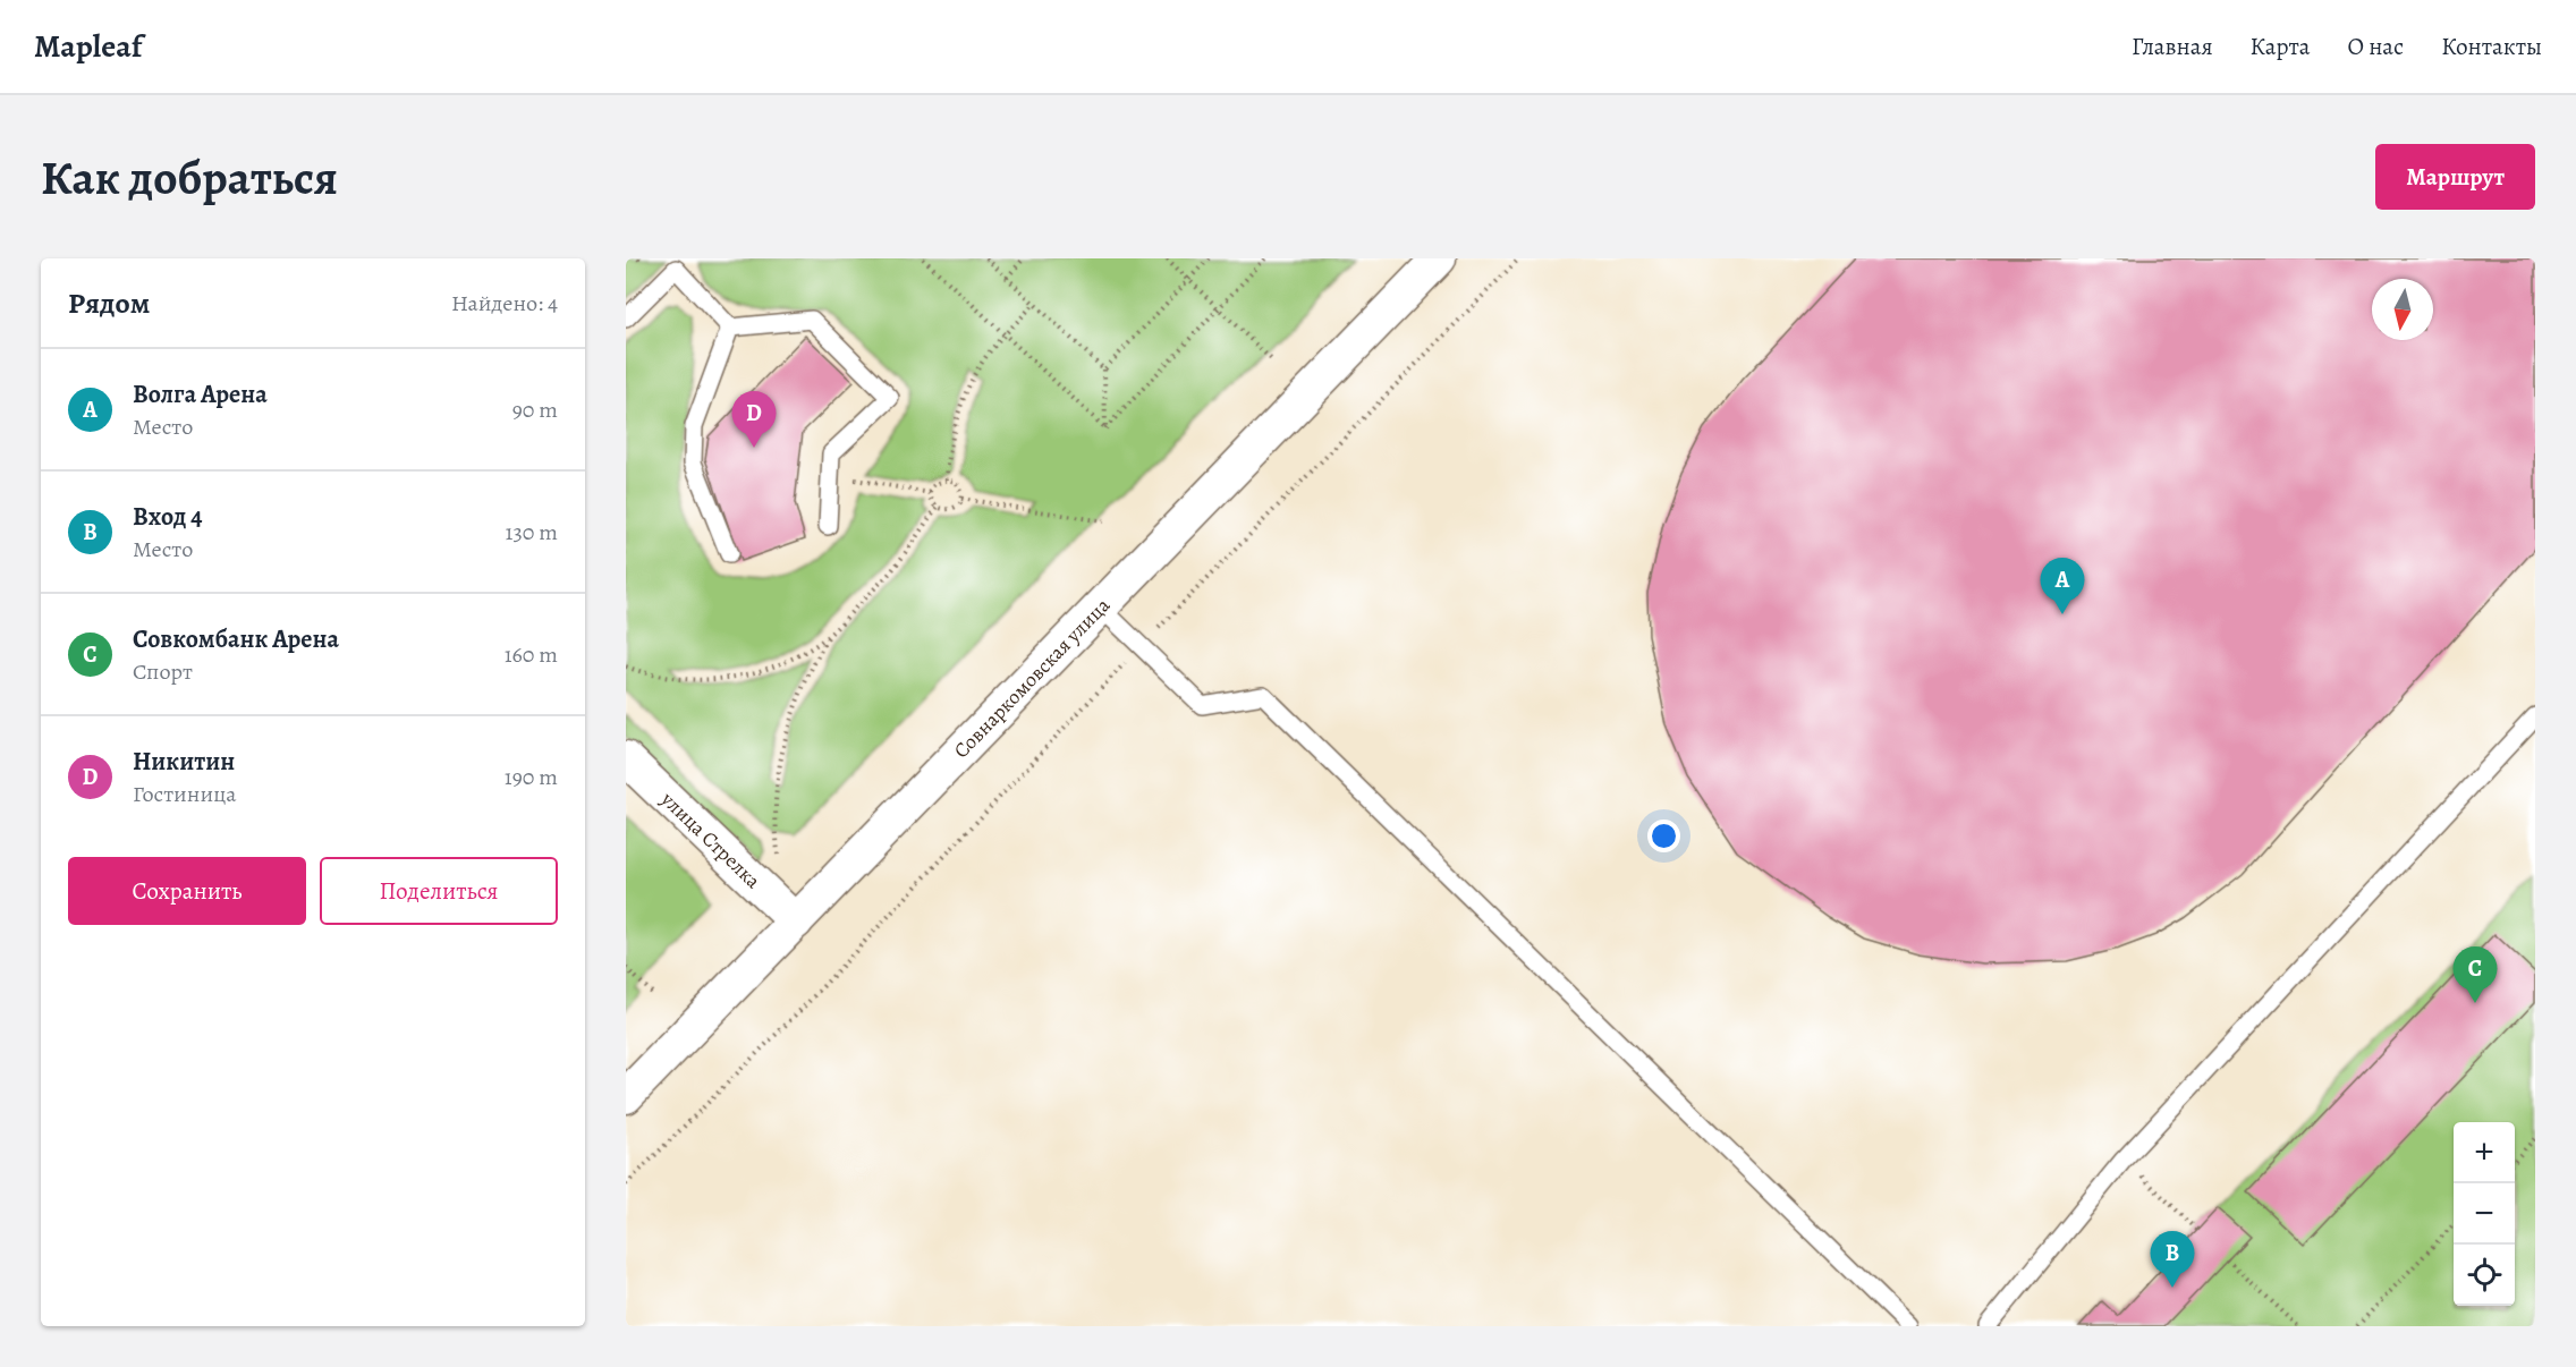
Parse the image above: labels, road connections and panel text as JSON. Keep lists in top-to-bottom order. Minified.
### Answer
{"streets":{"street":["Совнаркомовская улица","улица Стрелка"]},"crossings":[["Совнаркомовская улица","улица Стрелка"]],"north":"bottom","page":{"header":"Mapleaf","nav":["Главная","Карта","О нас","Контакты"],"buttons":["Маршрут",["Сохранить","Поделиться"]],"title":"Как добраться","heading":["Рядом","Найдено: 4"],"list":[{"mark":"A","name":"Волга Арена","note":"Место","value":"90 m"},{"mark":"B","name":"Вход 4","note":"Место","value":"130 m"},{"mark":"C","name":"Совкомбанк Арена","note":"Спорт","value":"160 m"},{"mark":"D","name":"Никитин","note":"Гостиница","value":"190 m"}],"pins":["D","A","C","B"],"map_buttons":["+","−"]}}
